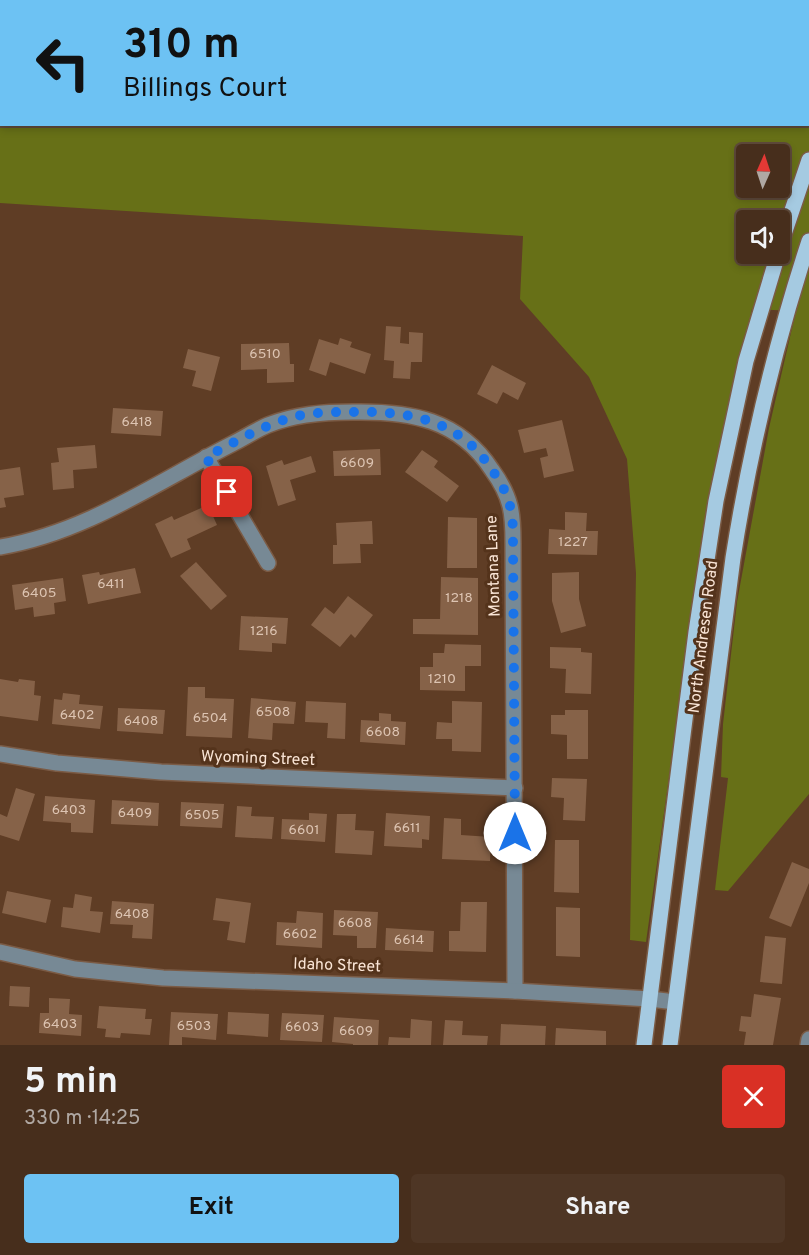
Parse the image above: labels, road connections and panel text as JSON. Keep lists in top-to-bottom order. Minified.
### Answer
{"streets":{"main road":["North Andresen Road"],"street":["Montana Lane","Wyoming Street","Idaho Street"]},"crossings":[["Montana Lane","Wyoming Street"],["Montana Lane","Idaho Street"],["North Andresen Road","Idaho Street"]],"house_numbers":["6510","6418","6609","1227","6411","6405","1218","1216","1210","6508","6402","6504","6408","6608","6403","6409","6505","6611","6601","6408","6608","6602","6614","6403","6503","6603","6609"],"north":"top","page":{"turn":["310 m","Billings Court"],"heading":["5 min","330 m · 14:25"],"buttons":["Exit","Share"]}}
